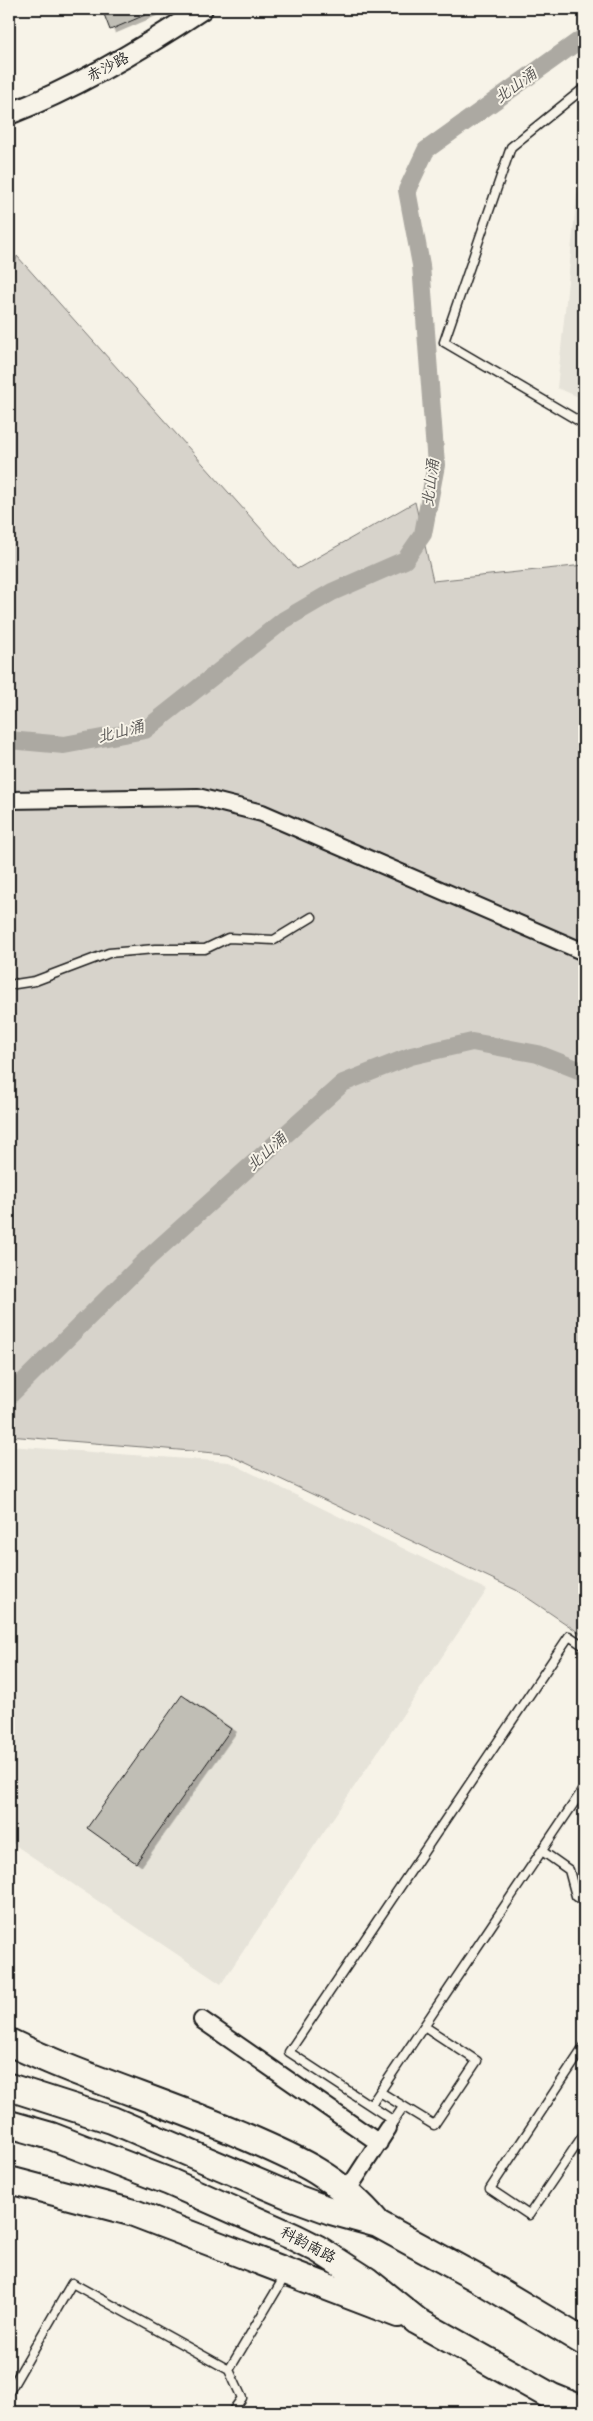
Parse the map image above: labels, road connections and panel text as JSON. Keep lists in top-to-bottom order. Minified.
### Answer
{"streets":{"highway":["科韵南路"],"street":["赤沙路"]},"water":["北山涌"]}
